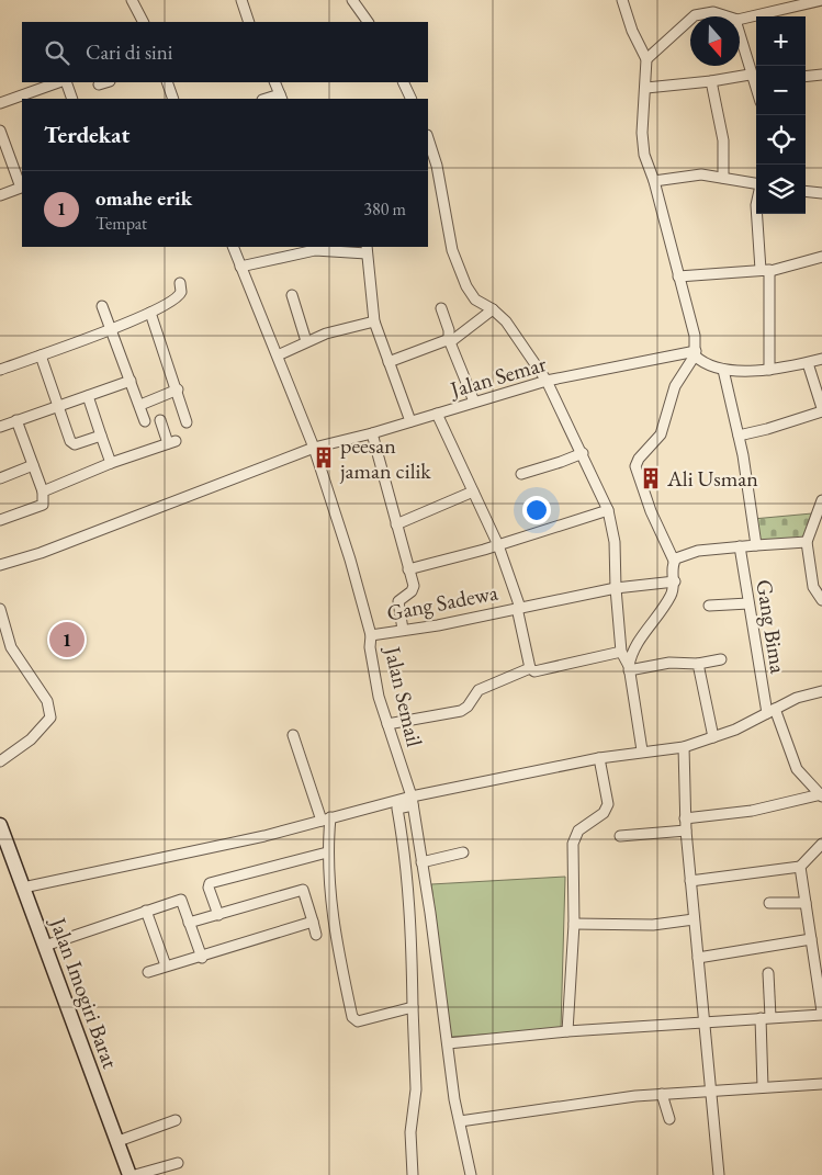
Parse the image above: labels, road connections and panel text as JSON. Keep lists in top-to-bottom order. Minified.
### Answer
{"streets":{"main road":["Jalan Imogiri Barat"],"street":["Jalan Semar","Gang Sadewa","Gang Bima","Jalan Semail"]},"crossings":[["Jalan Semar","Jalan Semail"],["Gang Sadewa","Jalan Semail"]],"places":{"building":["peesan jaman cilik","Ali Usman"]},"north":"bottom","page":{"map_buttons":["+","−"],"search":"Cari di sini","heading":"Terdekat","list":[{"mark":"1","name":"omahe erik","note":"Tempat","value":"380 m"}],"pins":"1"}}
